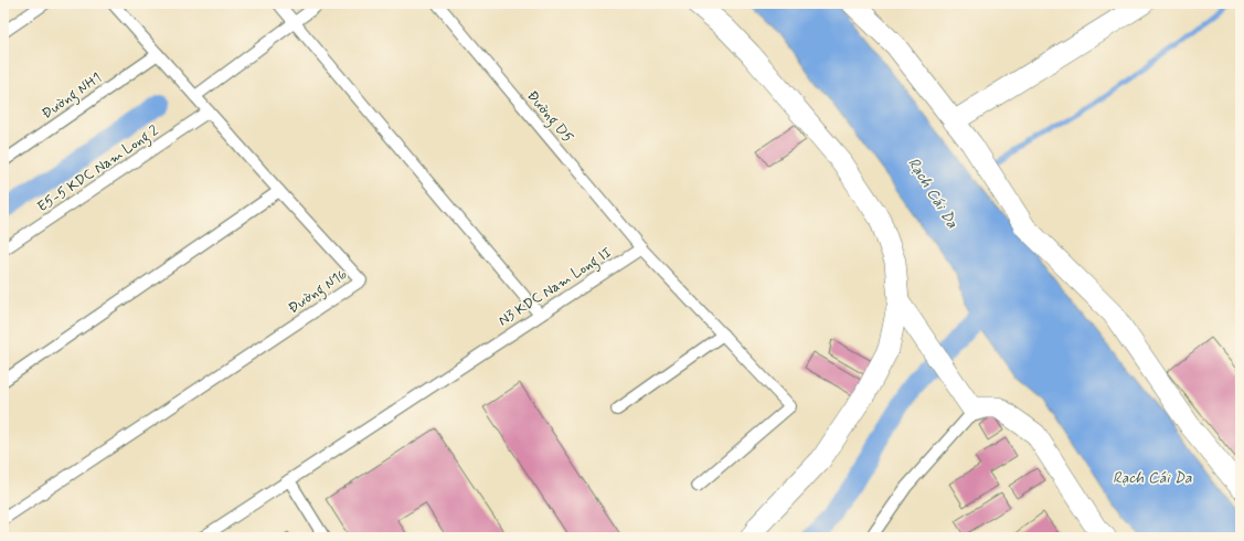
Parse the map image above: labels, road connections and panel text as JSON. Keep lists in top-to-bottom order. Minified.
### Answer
{"streets":{"lane":["Đường NH1","Đường D5","E5-5 KDC Nam Long 2","N3 KDC Nam Long II","Đường N16"]},"crossings":[["Đường NH1","Đường N16"],["Đường D5","N3 KDC Nam Long II"],["E5-5 KDC Nam Long 2","Đường N16"]],"water":["Rạch Cái Da"]}
